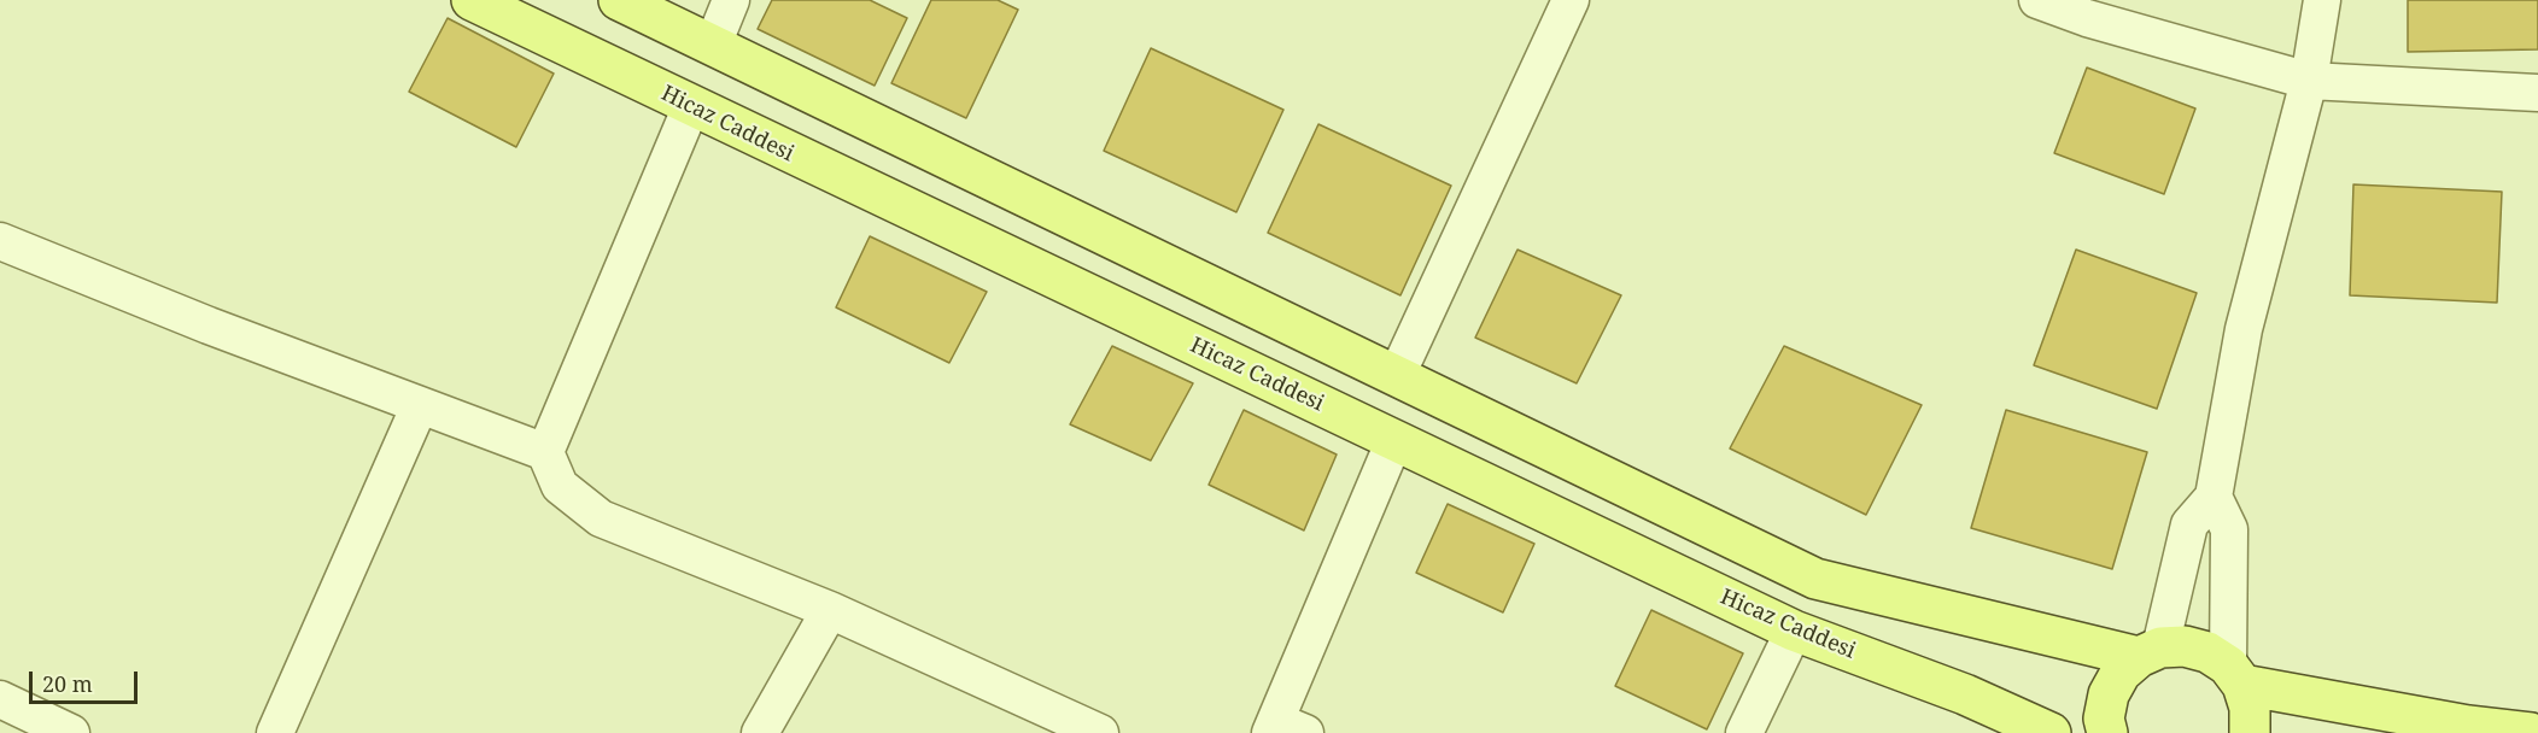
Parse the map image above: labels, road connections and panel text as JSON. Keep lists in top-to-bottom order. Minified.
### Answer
{"streets":{"main road":["Hicaz Caddesi"]},"scale_bar":"20 m"}
